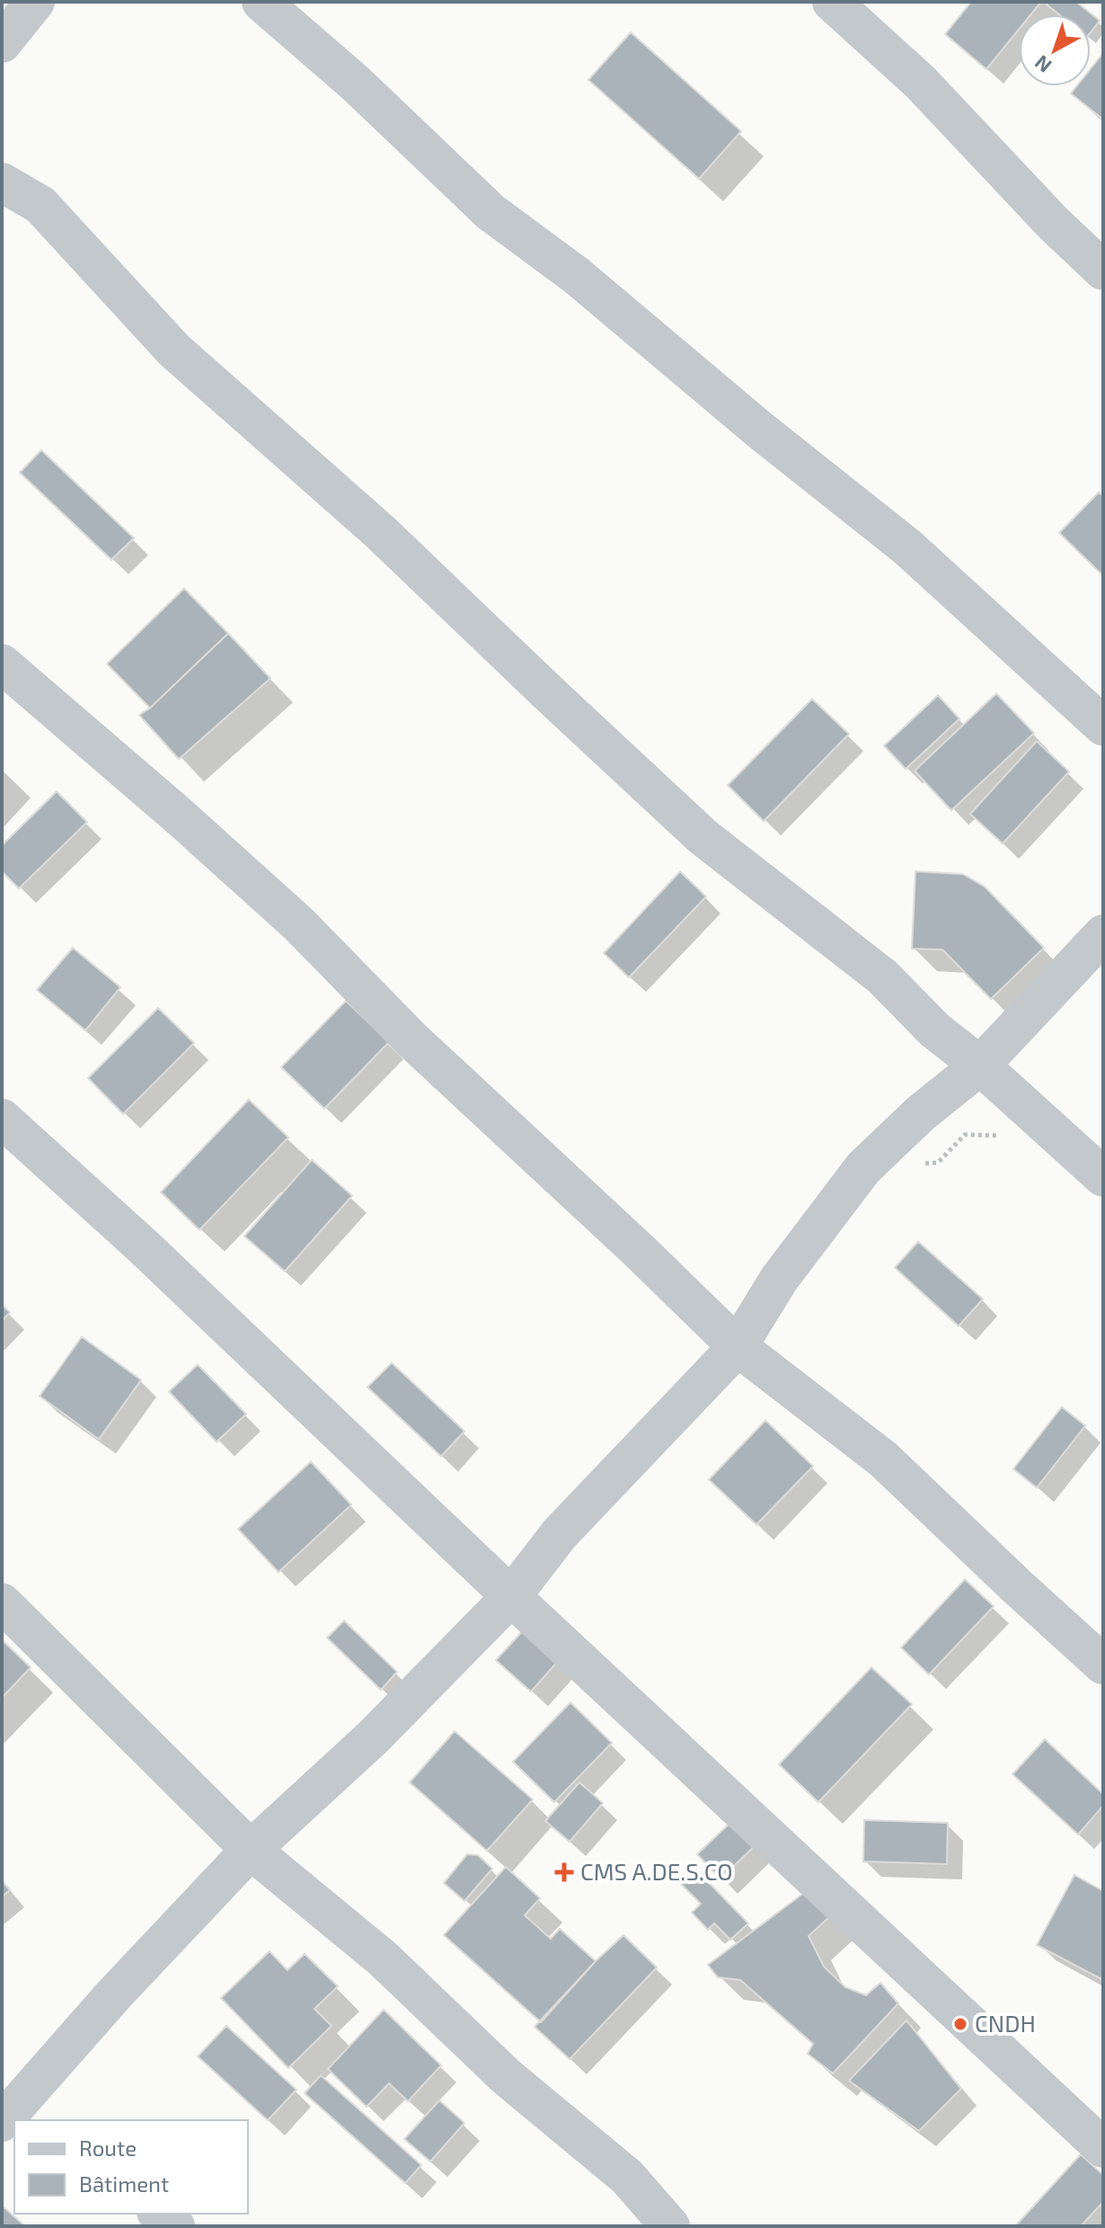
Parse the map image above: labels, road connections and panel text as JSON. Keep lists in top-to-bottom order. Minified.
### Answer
{"places":{"health":["CMS A.DE.S.CO"],"other":["CNDH"]},"legend":["Route","Bâtiment"],"north":"bottom left"}
